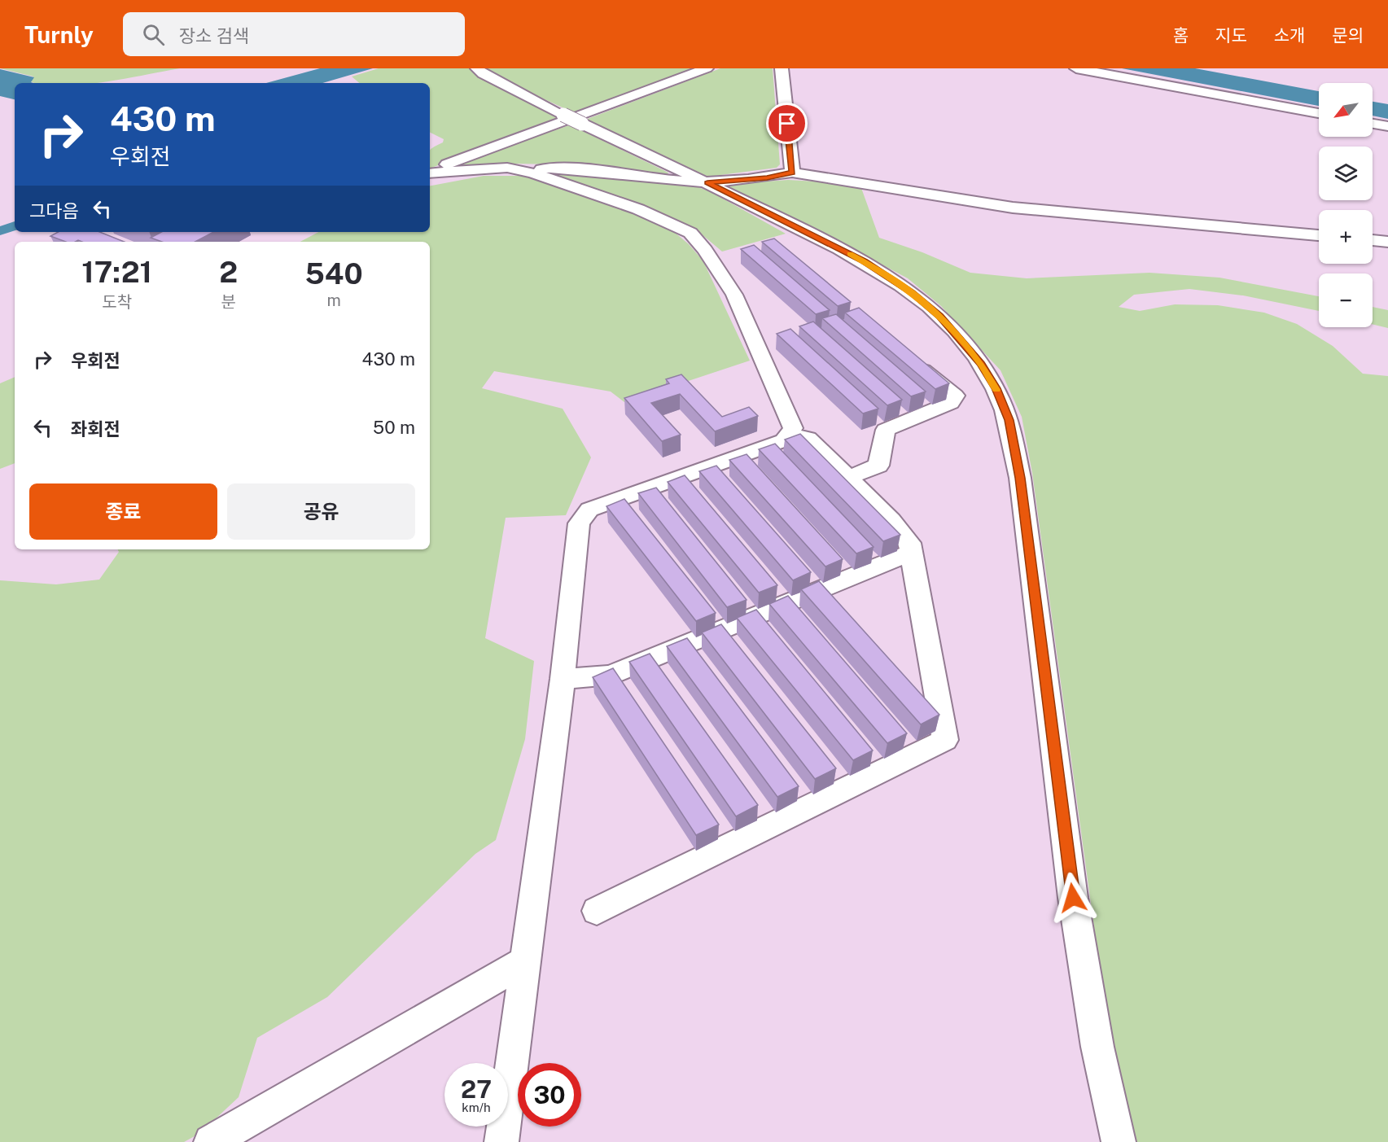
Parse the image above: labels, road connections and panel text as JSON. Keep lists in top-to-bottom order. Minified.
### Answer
{"north":"bottom left","page":{"header":"Turnly","search":"장소 검색","nav":["홈","지도","소개","문의"],"map_buttons":["+","−"],"turn":["430 m","우회전"],"then":"그다음","eta":["17:21","도착","2","분","540","m"],"list":[{"name":"우회전","value":"430 m"},{"name":"좌회전","value":"50 m"}],"buttons":["종료","공유"],"speed":"27 km/h","limit":"30"}}
